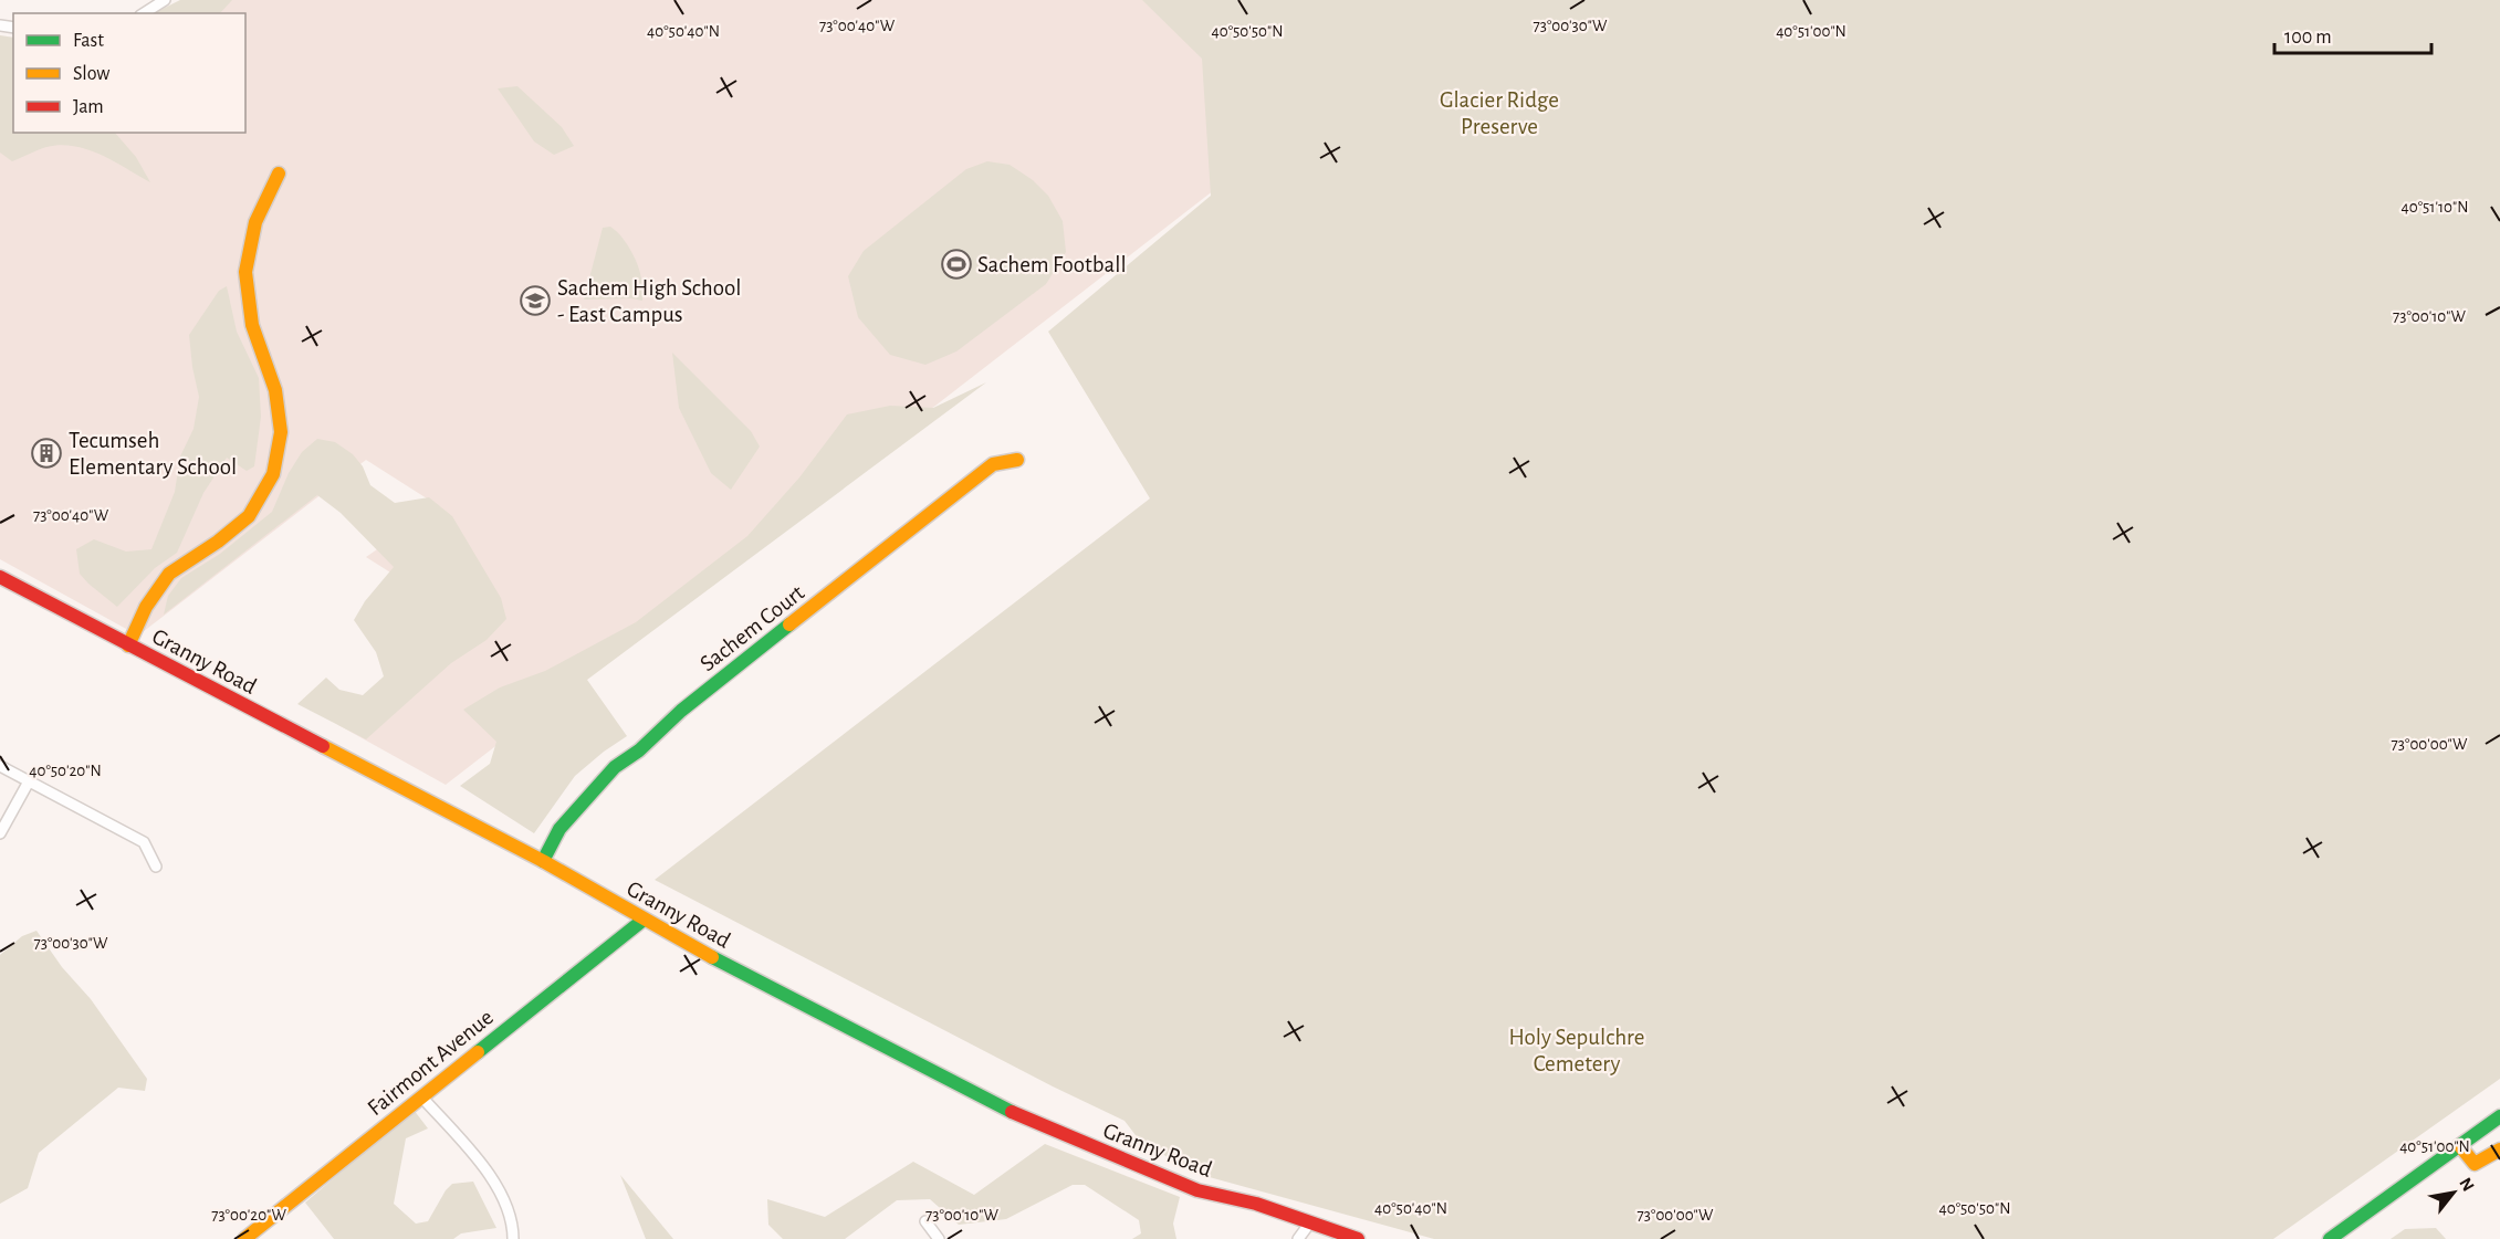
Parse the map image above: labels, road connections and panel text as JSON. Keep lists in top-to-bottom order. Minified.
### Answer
{"streets":{"street":["Sachem Court","Granny Road","Fairmont Avenue"]},"crossings":[["Sachem Court","Granny Road"],["Granny Road","Fairmont Avenue"]],"parks":["Glacier Ridge Preserve","Holy Sepulchre Cemetery"],"places":{"sports":["Sachem Football"],"school or university":["Sachem High School - East Campus"],"building":["Tecumseh Elementary School"]},"legend":["Fast","Slow","Jam"],"scale_bar":"100 m","north":"top right","coordinates":["73°00'30\"W","73°00'40\"W","40°51'00\"N","40°50'40\"N","40°50'50\"N","40°51'10\"N","73°00'10\"W","73°00'00\"W","40°50'20\"N","73°00'20\"W"]}
